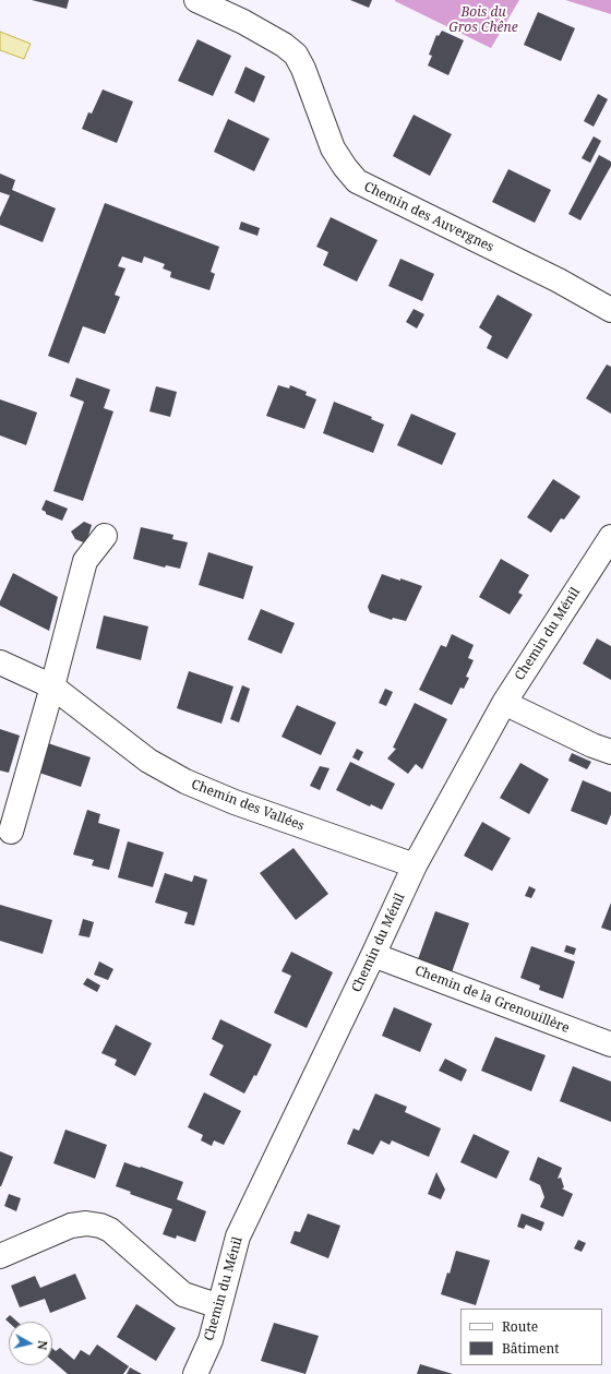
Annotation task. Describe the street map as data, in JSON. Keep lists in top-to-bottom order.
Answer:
{
  "streets": {
    "street": [
      "Chemin des Auvergnes",
      "Chemin du Ménil",
      "Chemin des Vallées",
      "Chemin de la Grenouillère"
    ]
  },
  "crossings": [
    ["Chemin du Ménil", "Chemin des Vallées"],
    ["Chemin du Ménil", "Chemin de la Grenouillère"]
  ],
  "parks": ["Bois du Gros Chêne"],
  "legend": ["Route", "Bâtiment"],
  "north": "right"
}
